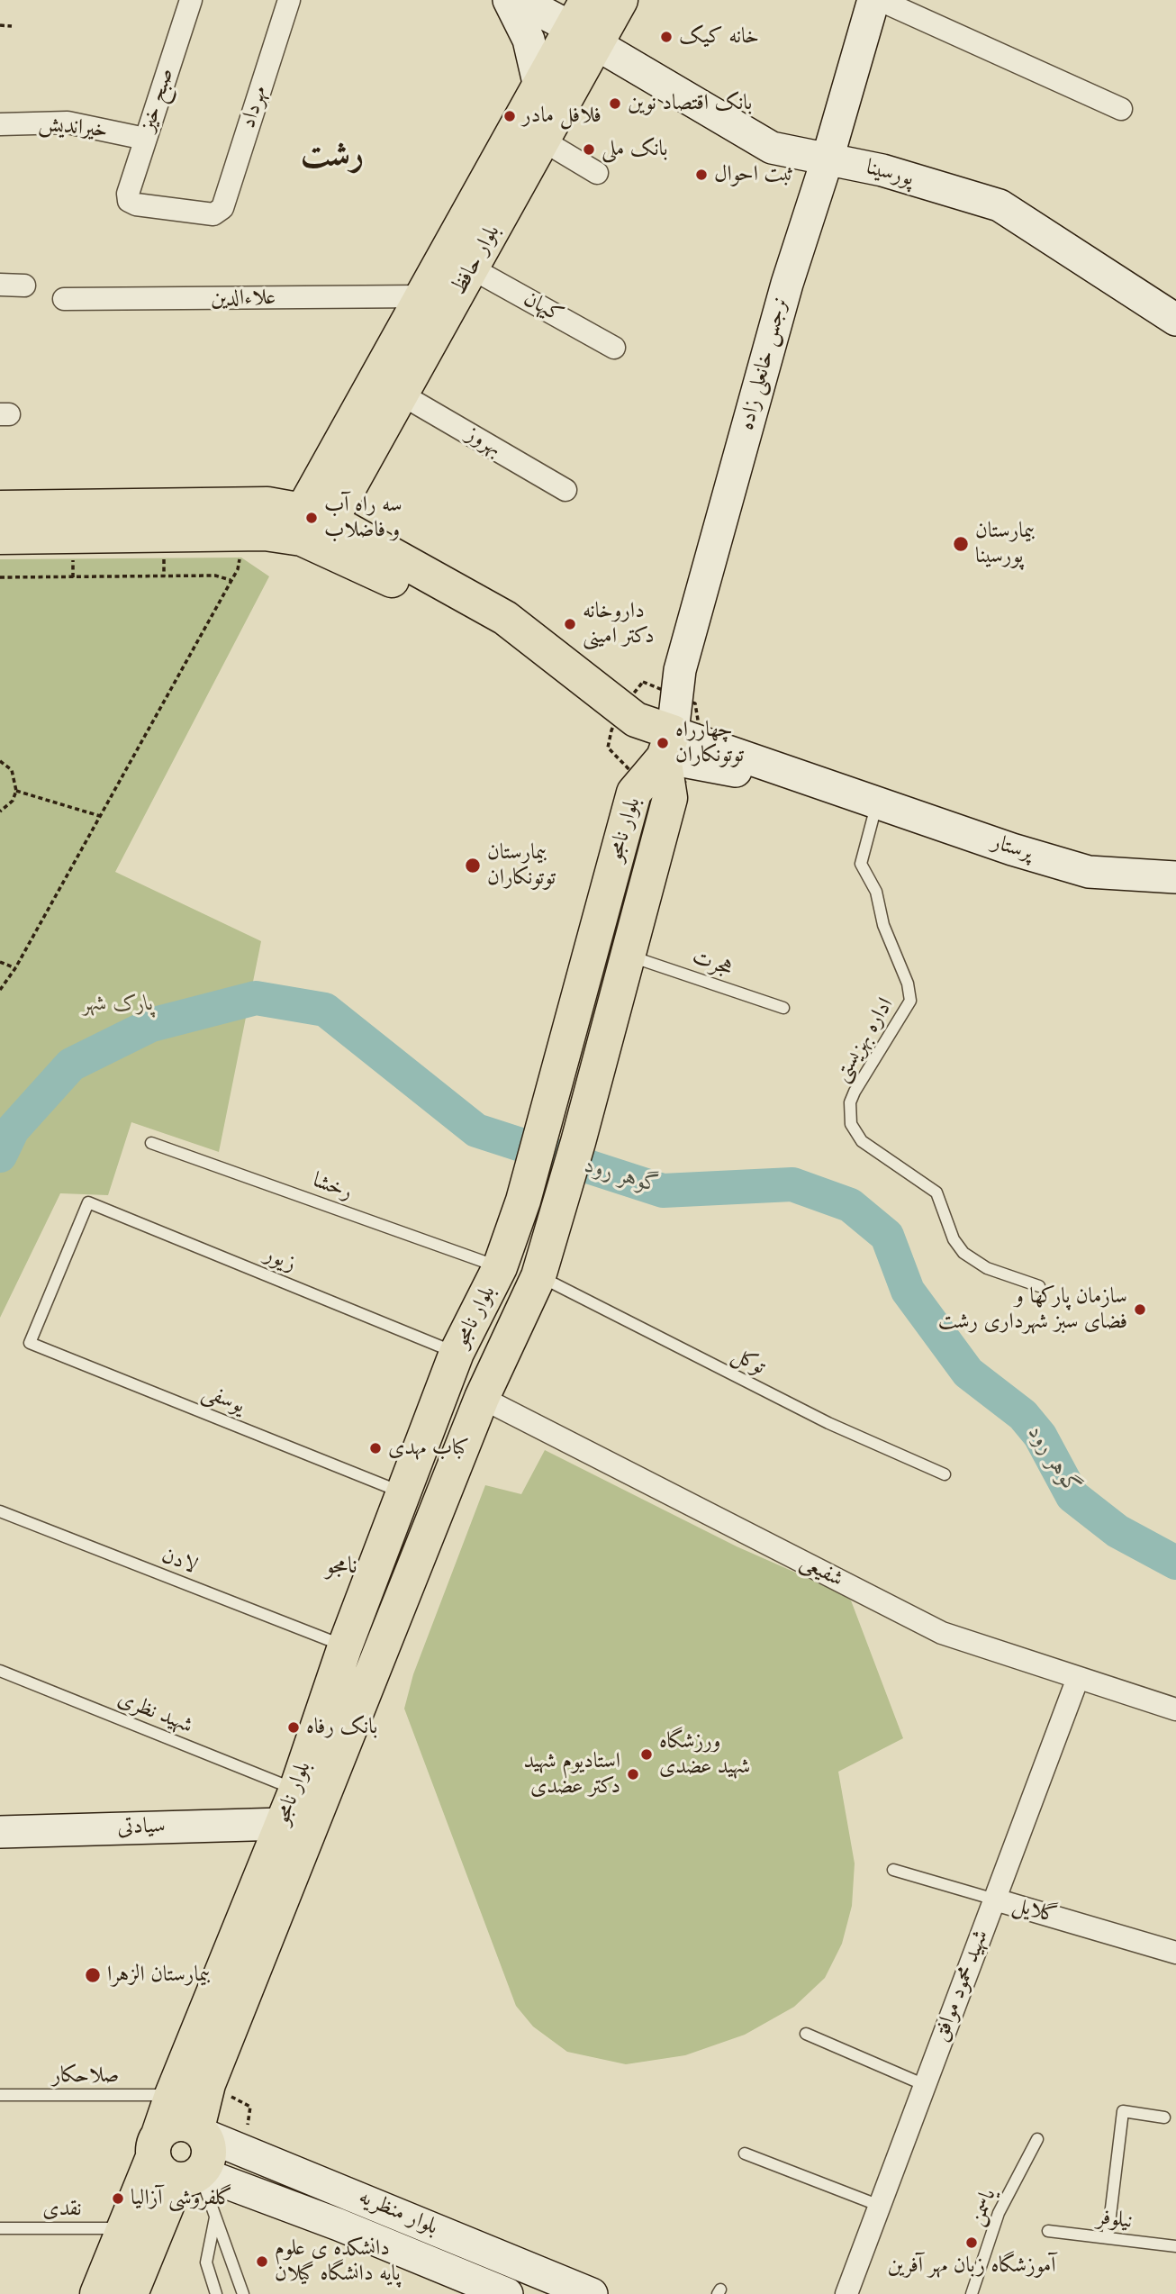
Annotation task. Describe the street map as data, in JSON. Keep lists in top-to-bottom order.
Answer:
{
  "streets": {
    "main road": ["بلوار حافظ", "بلوار نامجو"],
    "street": [
      "صبح خیز",
      "مهرداد",
      "خیراندیش",
      "پورسینا",
      "علاءالدین",
      "کیهان",
      "نرجس خانعلی زاده",
      "بهروز",
      "پرستار",
      "شفیعی",
      "سیادتی",
      "گلایل",
      "شهید محمود موافق",
      "بلوار منظریه"
    ],
    "lane": [
      "هجرت",
      "اداره بهزیستی",
      "رخشا",
      "زیور",
      "توکل",
      "یوسفی",
      "لادن",
      "شهید نظری",
      "صلاحکار",
      "یاسمن",
      "نقدی",
      "نیلوفر"
    ]
  },
  "crossings": [
    ["صبح خیز", "مهرداد"],
    ["صبح خیز", "خیراندیش"],
    ["پورسینا", "بلوار حافظ"],
    ["پورسینا", "نرجس خانعلی زاده"],
    ["بلوار حافظ", "علاءالدین"],
    ["بلوار حافظ", "کیهان"],
    ["بلوار حافظ", "بهروز"],
    ["نرجس خانعلی زاده", "بلوار نامجو"],
    ["نرجس خانعلی زاده", "پرستار"],
    ["بلوار نامجو", "پرستار"],
    ["بلوار نامجو", "هجرت"],
    ["بلوار نامجو", "رخشا"],
    ["بلوار نامجو", "زیور"],
    ["بلوار نامجو", "توکل"],
    ["بلوار نامجو", "یوسفی"],
    ["بلوار نامجو", "لادن"],
    ["بلوار نامجو", "شفیعی"],
    ["بلوار نامجو", "شهید نظری"],
    ["بلوار نامجو", "سیادتی"],
    ["بلوار نامجو", "صلاحکار"],
    ["بلوار نامجو", "نقدی"],
    ["بلوار نامجو", "بلوار منظریه"],
    ["پرستار", "اداره بهزیستی"],
    ["زیور", "یوسفی"],
    ["شفیعی", "شهید محمود موافق"],
    ["گلایل", "شهید محمود موافق"]
  ],
  "districts": ["رشت", "نامجو"],
  "water": ["گوهر رود"],
  "parks": ["پارک شهر"],
  "places": [
    "خانه کیک",
    "بانک اقتصاد نوین",
    "فلافل مادر",
    "بانک ملی",
    "ثبت احوال",
    "سه راه آب و فاضلاب",
    "بیمارستان پورسینا",
    "داروخانه دکتر امینی",
    "چهارراه توتونکاران",
    "بیمارستان توتونکاران",
    "سازمان پارکها و فضای سبز شهرداری رشت",
    "کباب مهدی",
    "بانک رفاه",
    "ورزشگاه شهید عضدی",
    "استادیوم شهید دکتر عضدی",
    "بیمارستان الزهرا",
    "گلفروشی آزالیا",
    "آموزشگاه زبان مهر آفرین",
    "دانشکده ی علوم پایه دانشگاه گیلان"
  ]
}
